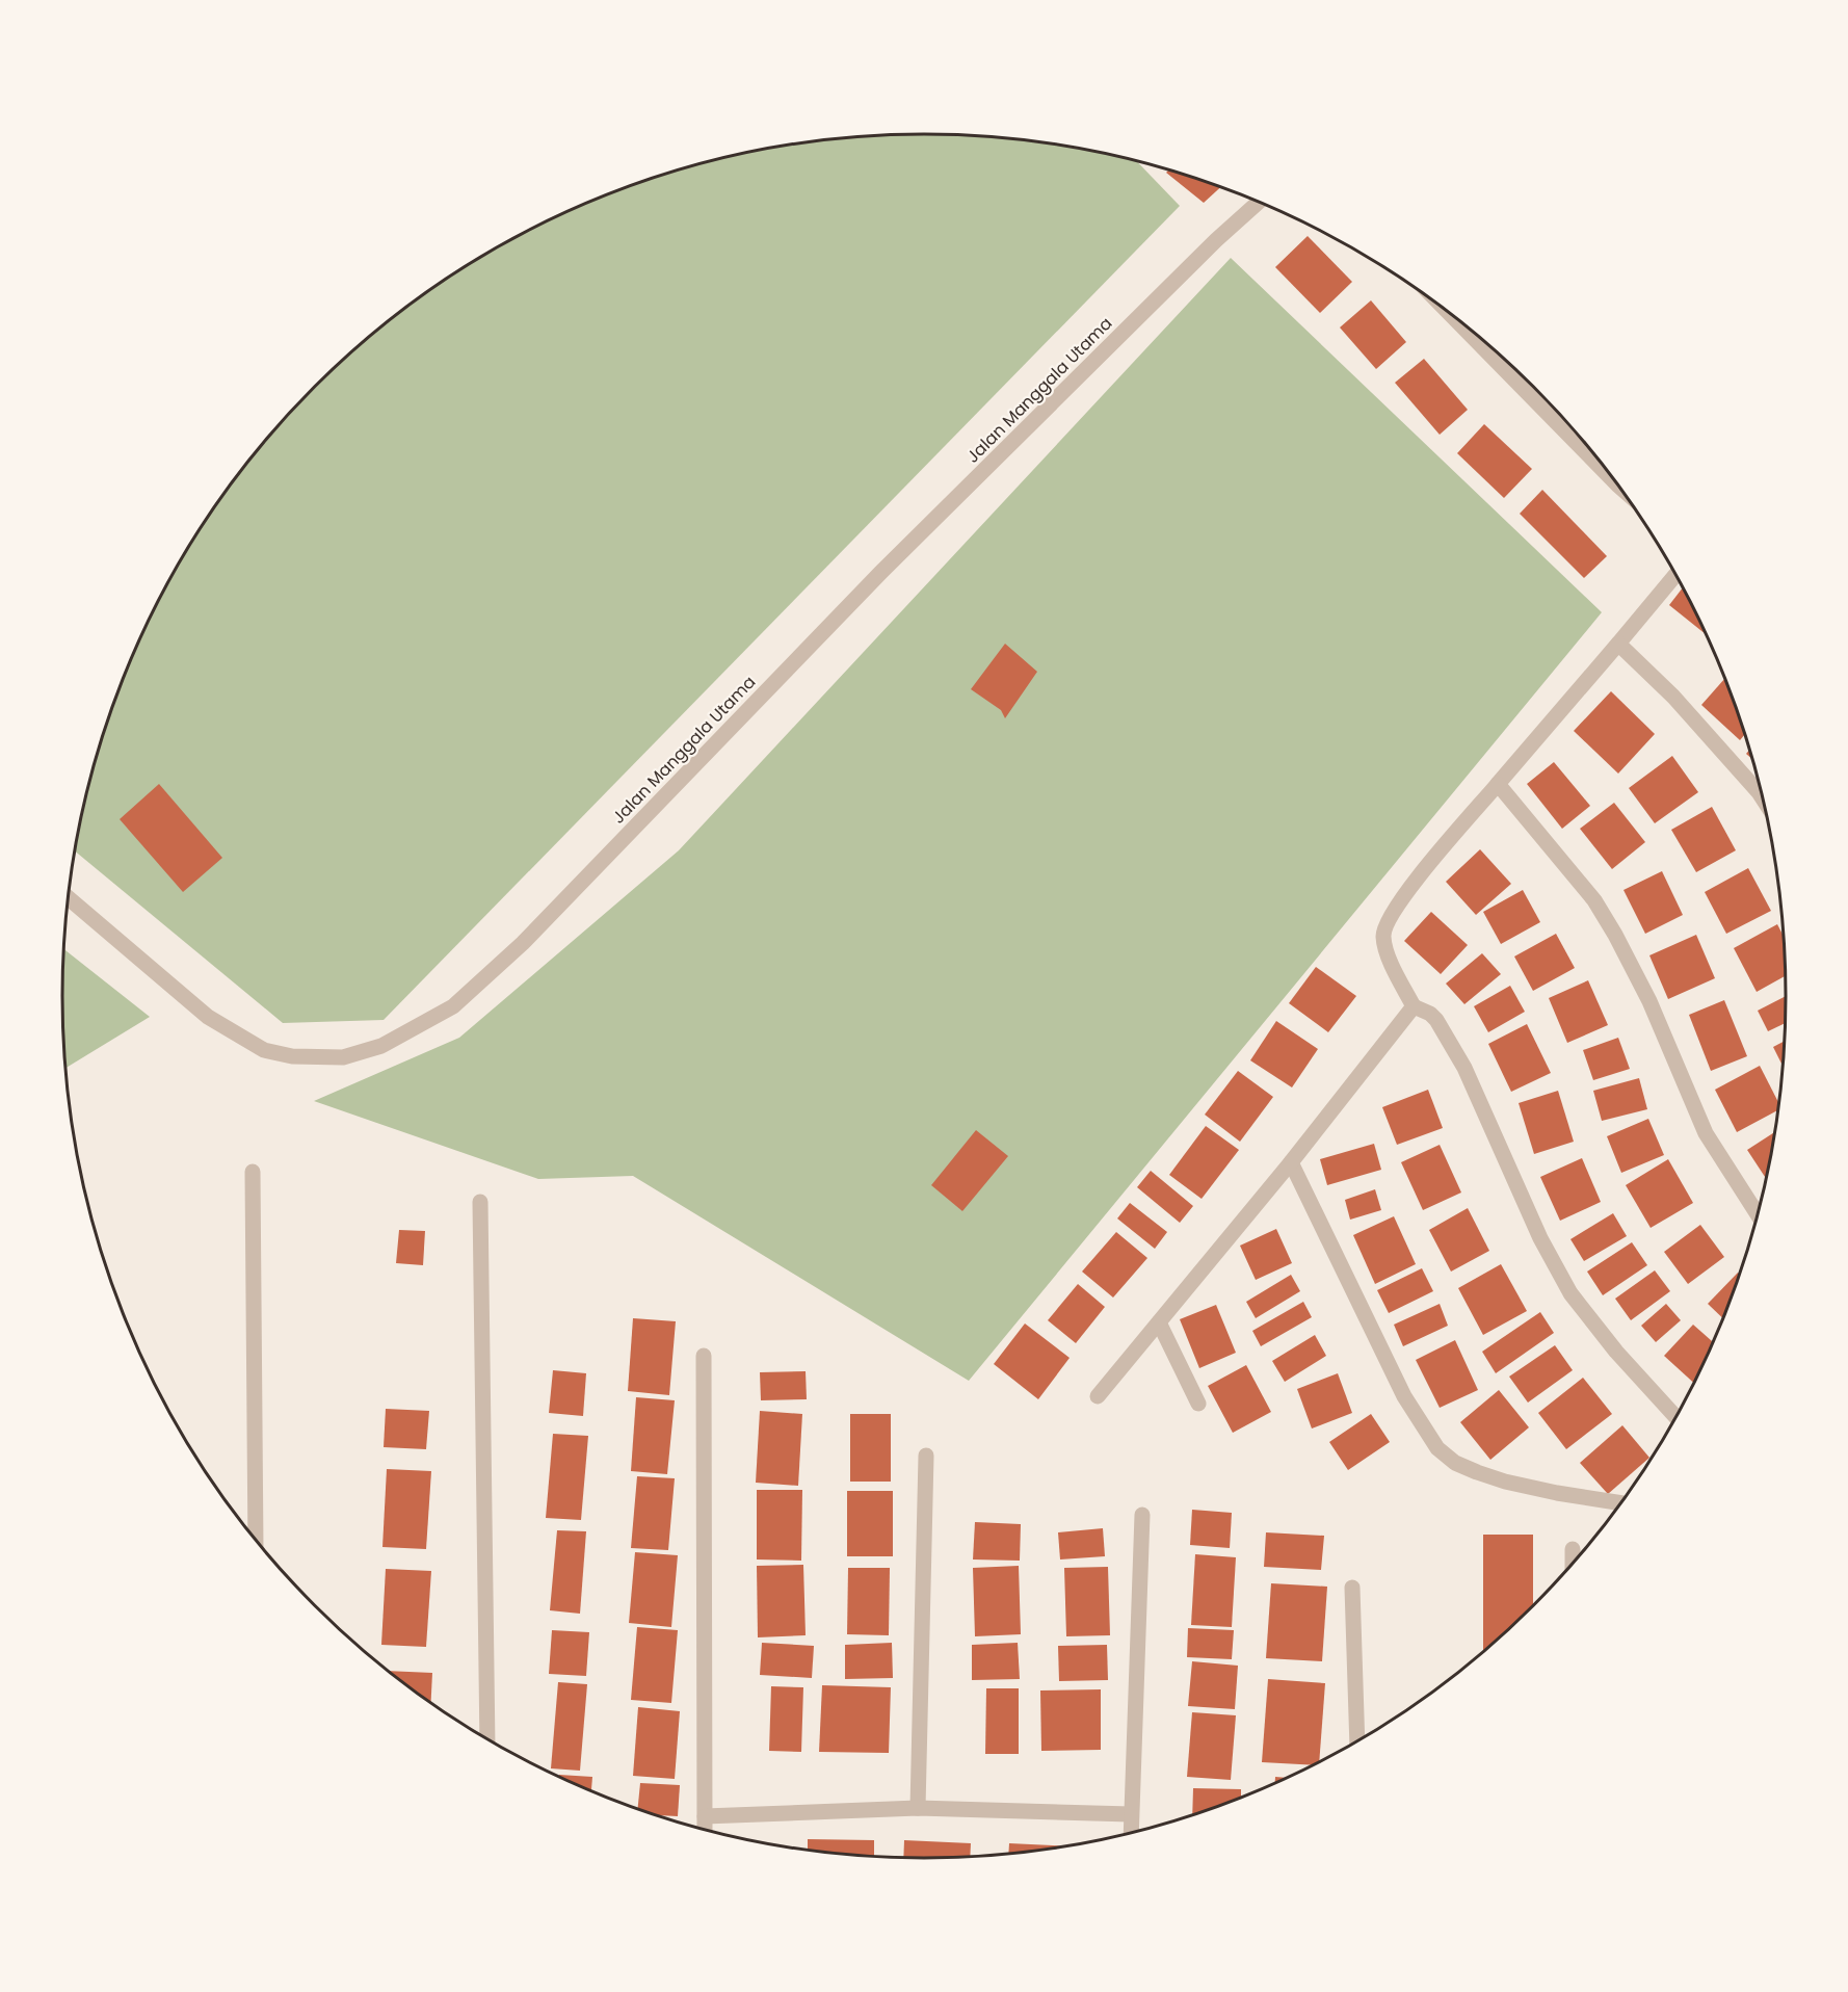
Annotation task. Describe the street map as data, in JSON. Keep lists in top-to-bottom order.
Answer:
{
  "streets": {
    "street": ["Jalan Manggala Utama"]
  }
}
